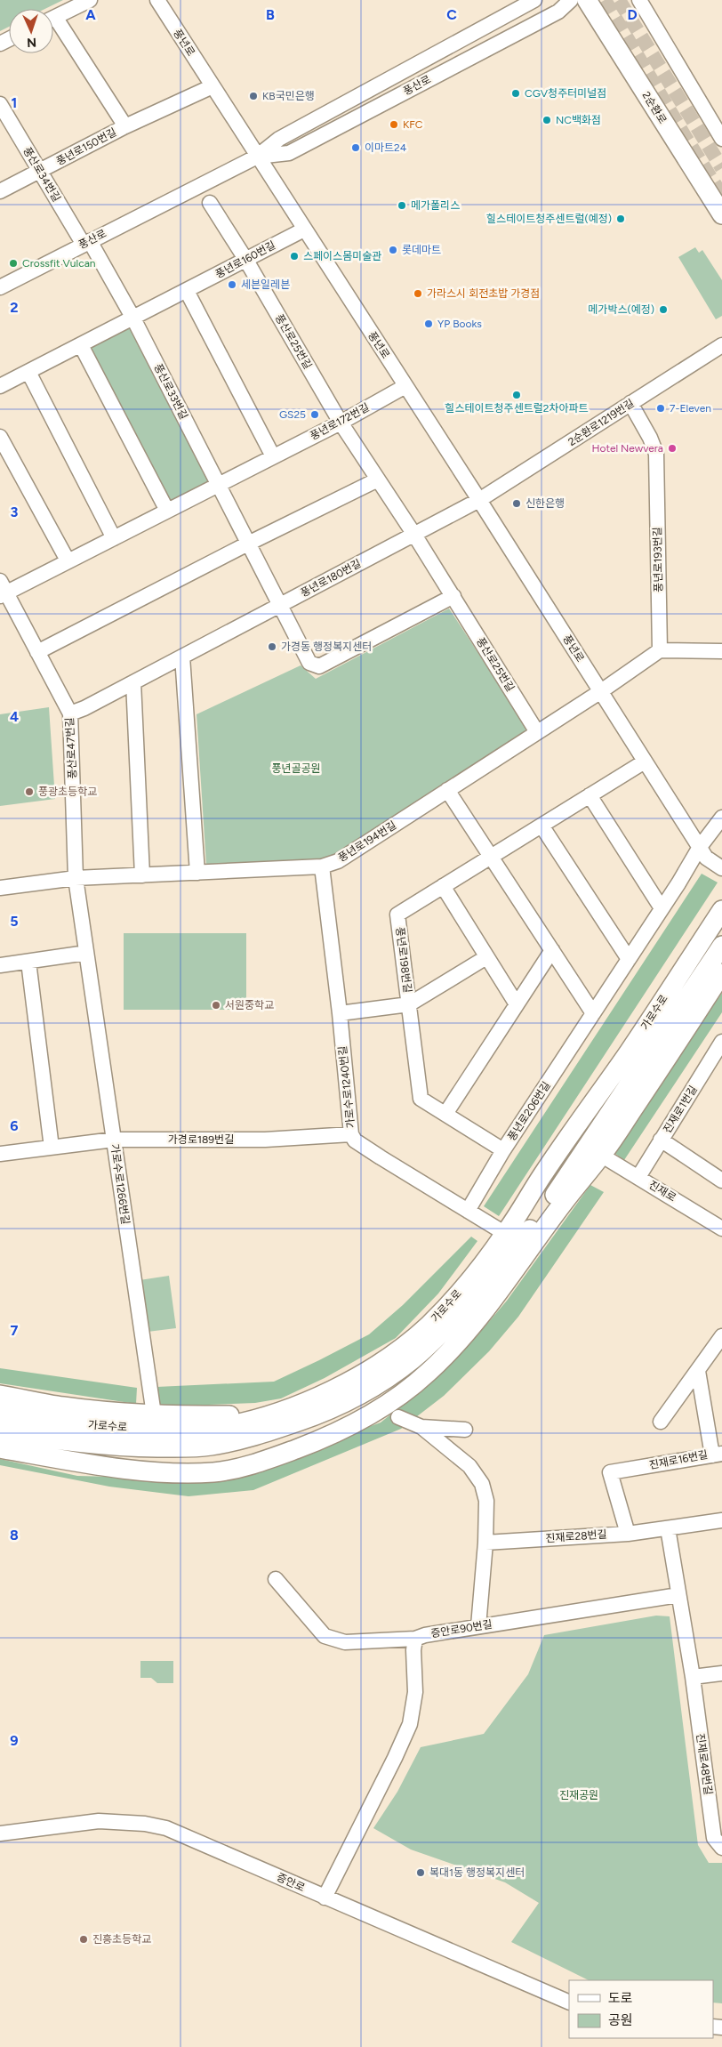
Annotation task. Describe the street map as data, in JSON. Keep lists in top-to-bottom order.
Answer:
{
  "streets": {
    "main road": ["2순환로", "가로수로"],
    "street": [
      "풍년로",
      "풍산로",
      "풍년로150번길",
      "풍산로34번길",
      "풍년로160번길",
      "풍산로25번길",
      "풍산로33번길",
      "풍년로172번길",
      "2순환로1219번길",
      "풍년로193번길",
      "풍년로180번길",
      "풍산로47번길",
      "풍년로194번길",
      "풍년로198번길",
      "가로수로1240번길",
      "진재로1번길",
      "풍년로206번길",
      "가경로189번길",
      "가로수로1266번길",
      "진재로",
      "진재로16번길",
      "진재로28번길",
      "증안로90번길",
      "진재로48번길",
      "증안로"
    ]
  },
  "crossings": [
    ["풍년로", "풍산로"],
    ["풍년로", "풍년로150번길"],
    ["풍년로", "풍년로160번길"],
    ["풍년로", "풍년로172번길"],
    ["풍년로", "2순환로1219번길"],
    ["풍년로", "풍년로180번길"],
    ["풍년로", "풍년로194번길"],
    ["풍년로", "풍년로198번길"],
    ["풍년로", "풍년로206번길"],
    ["풍산로", "풍산로34번길"],
    ["풍산로", "풍산로33번길"],
    ["풍년로150번길", "풍산로34번길"],
    ["풍산로34번길", "풍산로33번길"],
    ["풍년로160번길", "풍산로25번길"],
    ["풍년로160번길", "풍산로33번길"],
    ["풍산로25번길", "풍년로172번길"],
    ["풍산로25번길", "풍년로180번길"],
    ["풍산로25번길", "풍년로194번길"],
    ["풍산로33번길", "풍년로172번길"],
    ["풍산로33번길", "풍년로180번길"],
    ["풍년로172번길", "풍산로47번길"],
    ["2순환로1219번길", "풍년로193번길"],
    ["2순환로1219번길", "풍년로180번길"],
    ["풍년로180번길", "풍산로47번길"],
    ["풍산로47번길", "풍년로194번길"],
    ["풍산로47번길", "가로수로1266번길"],
    ["풍년로194번길", "가로수로1240번길"],
    ["풍년로194번길", "가로수로1266번길"],
    ["풍년로198번길", "가로수로1240번길"],
    ["풍년로198번길", "풍년로206번길"],
    ["가로수로", "가로수로1240번길"],
    ["가로수로1240번길", "풍년로206번길"],
    ["가로수로1240번길", "가경로189번길"],
    ["진재로1번길", "진재로"],
    ["가경로189번길", "가로수로1266번길"],
    ["진재로16번길", "진재로28번길"],
    ["증안로90번길", "증안로"]
  ],
  "parks": ["풍년골공원", "진재공원"],
  "places": [
    "CGV청주터미널점",
    "KB국민은행",
    "NC백화점",
    "KFC",
    "이마트24",
    "메가폴리스",
    "힐스테이트청주센트럴(예정)",
    "롯데마트",
    "스페이스몸미술관",
    "Crossfit Vulcan",
    "세븐일레븐",
    "가라스시 회전초밥 가경점",
    "메가박스(예정)",
    "YP Books",
    "힐스테이트청주센트럴2차아파트",
    "7-Eleven",
    "GS25",
    "Hotel Newvera",
    "신한은행",
    "가경동 행정복지센터",
    "풍광초등학교",
    "서원중학교",
    "복대1동 행정복지센터",
    "진흥초등학교"
  ],
  "legend": ["도로", "공원"],
  "north": "bottom",
  "grid": {
    "columns": [
      "A",
      "B",
      "C",
      "D"
    ],
    "rows": [
      "1",
      "2",
      "3",
      "4",
      "5",
      "6",
      "7",
      "8",
      "9"
    ]
  }
}
